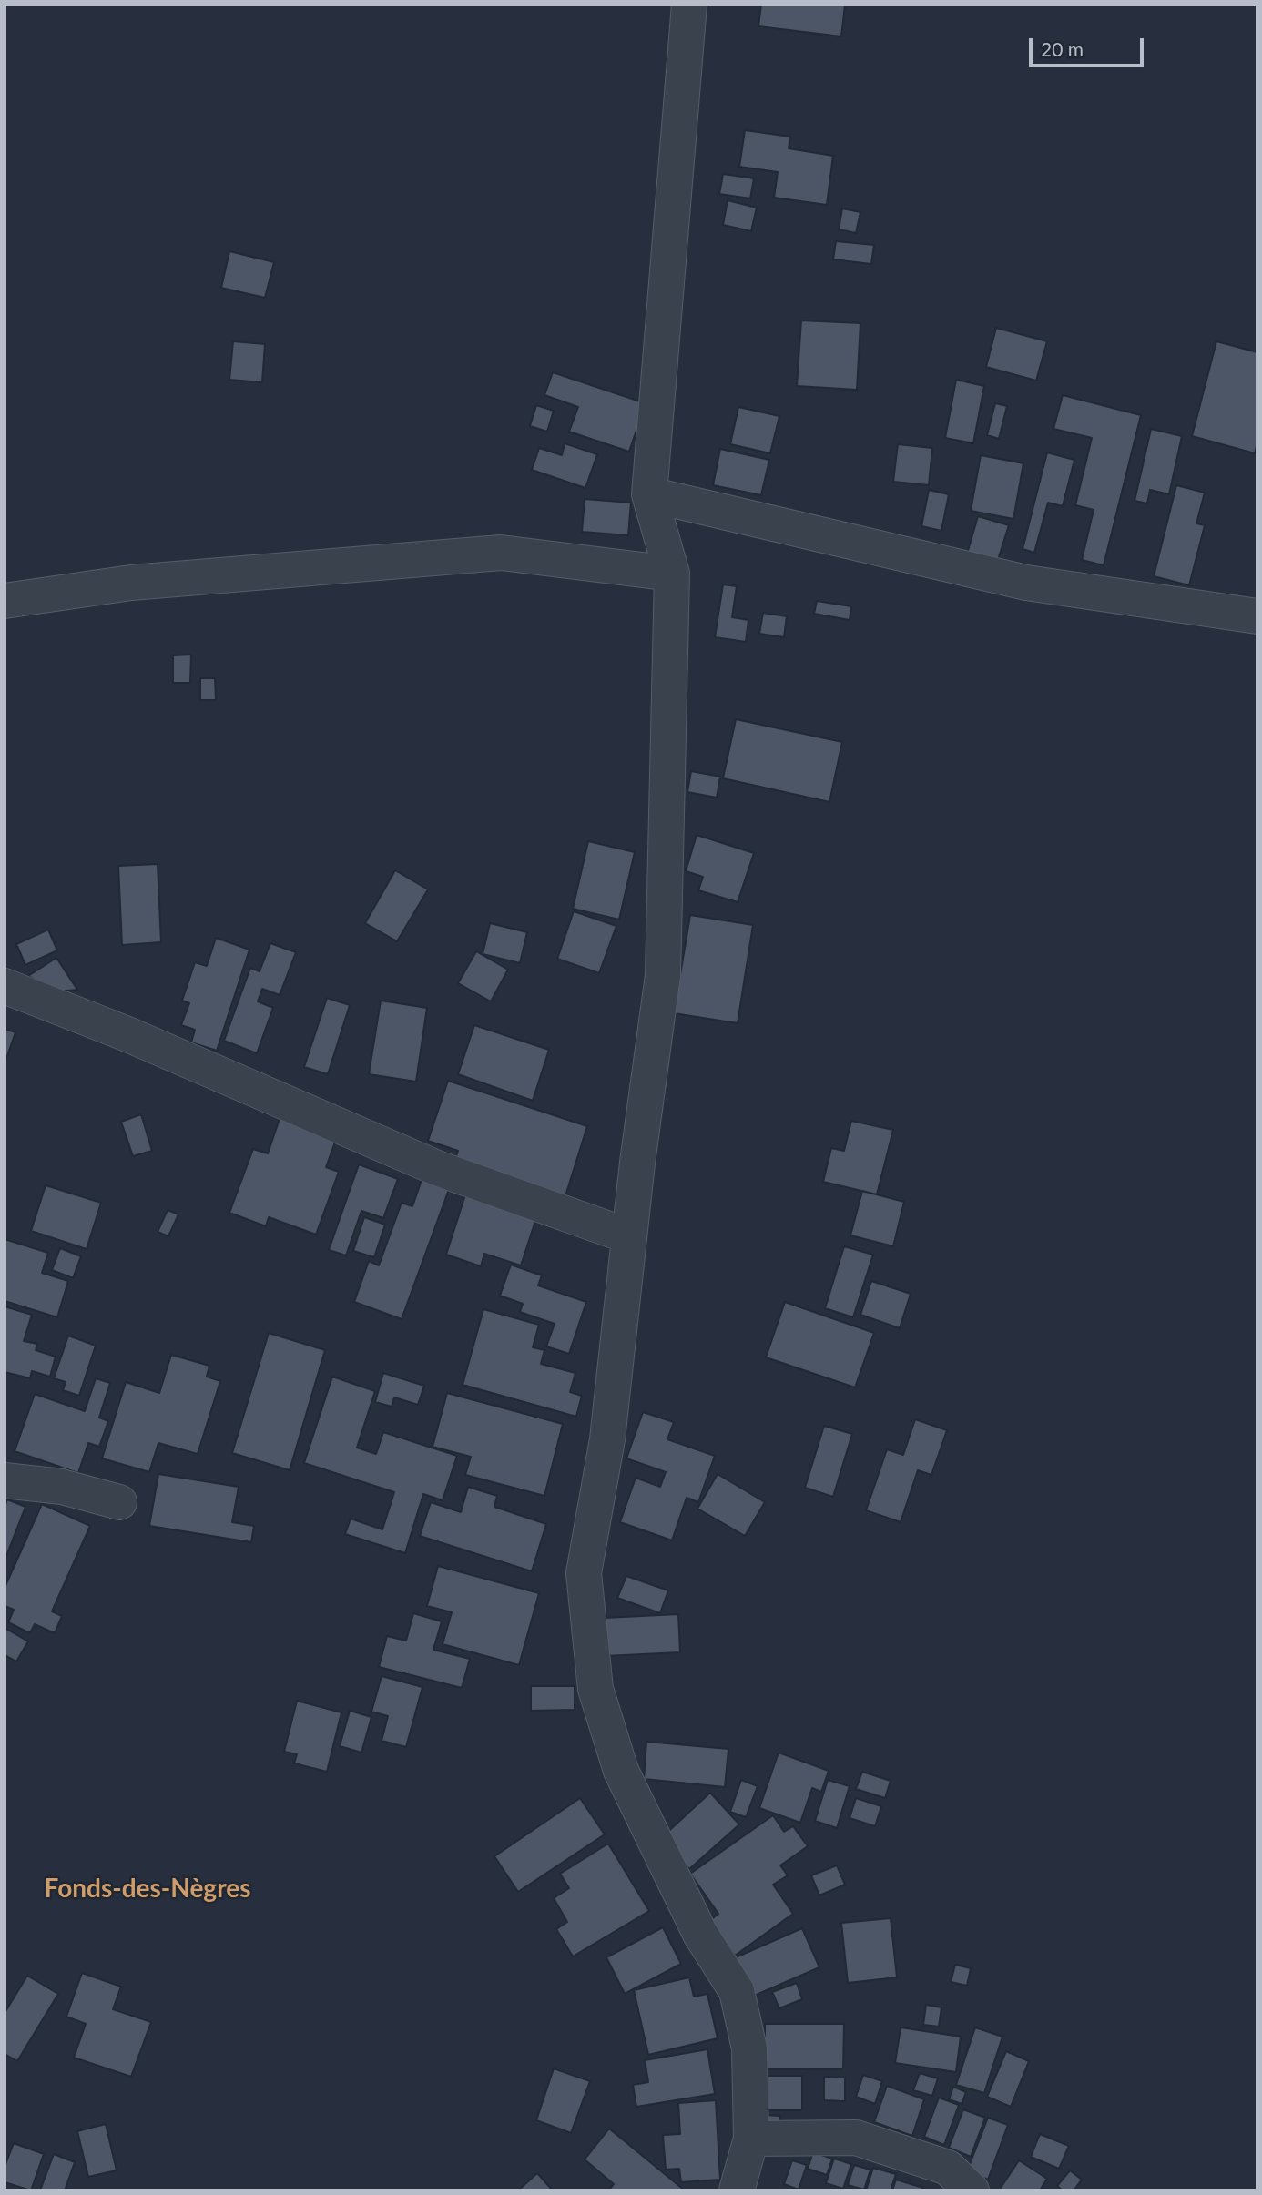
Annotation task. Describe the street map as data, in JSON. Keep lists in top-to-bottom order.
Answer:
{
  "districts": ["Fonds-des-Nègres"],
  "scale_bar": "20 m"
}
